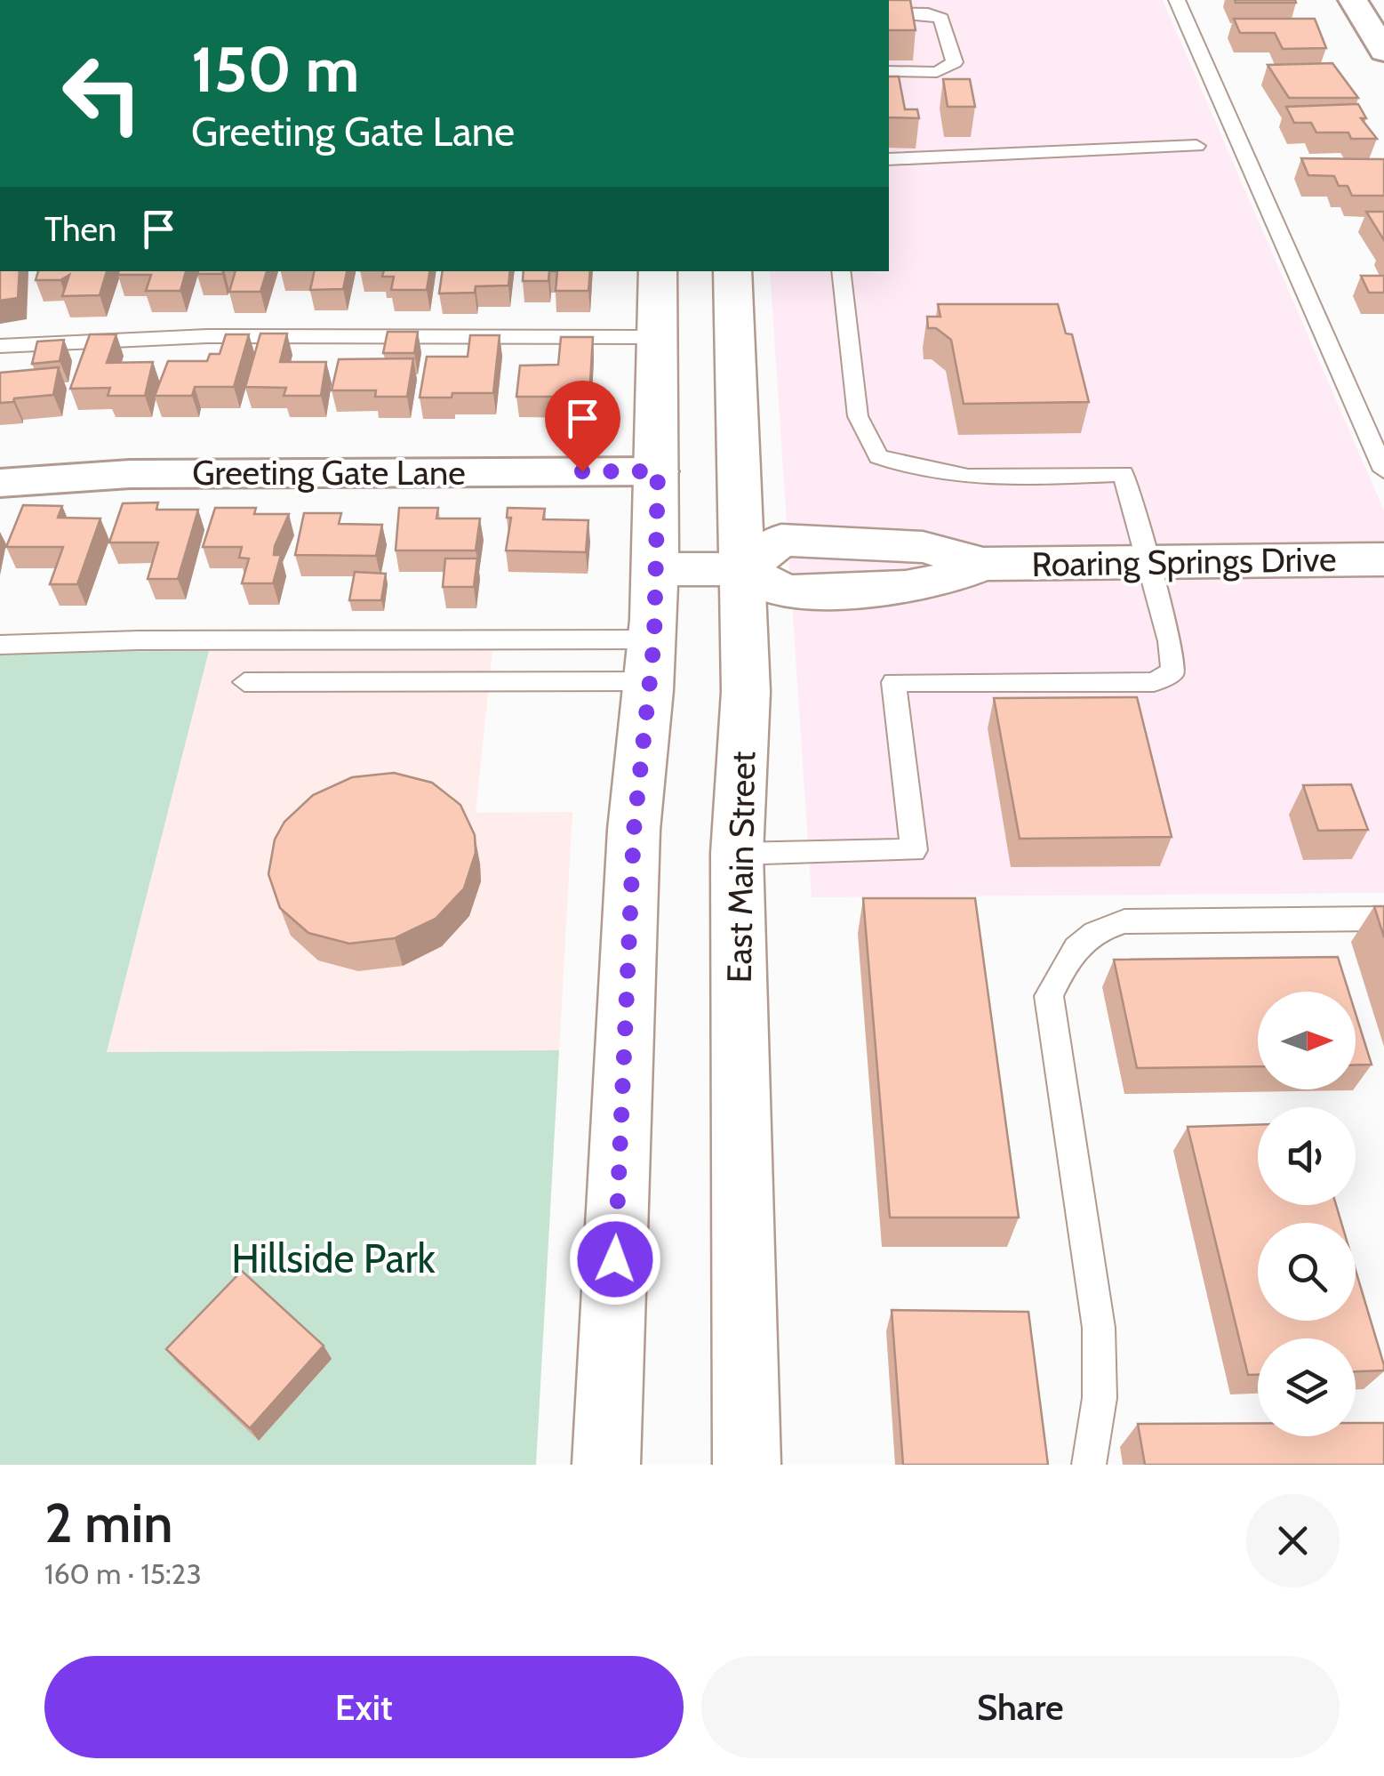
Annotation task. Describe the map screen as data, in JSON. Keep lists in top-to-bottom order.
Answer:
{
  "streets": {
    "main road": ["Roaring Springs Drive", "East Main Street"],
    "street": ["Greeting Gate Lane"]
  },
  "crossings": [
    ["Roaring Springs Drive", "East Main Street"]
  ],
  "parks": ["Hillside Park"],
  "north": "right",
  "page": {
    "turn": ["150 m", "Greeting Gate Lane"],
    "then": "Then",
    "heading": ["2 min", "160 m · 15:23"],
    "buttons": ["Exit", "Share"]
  }
}
